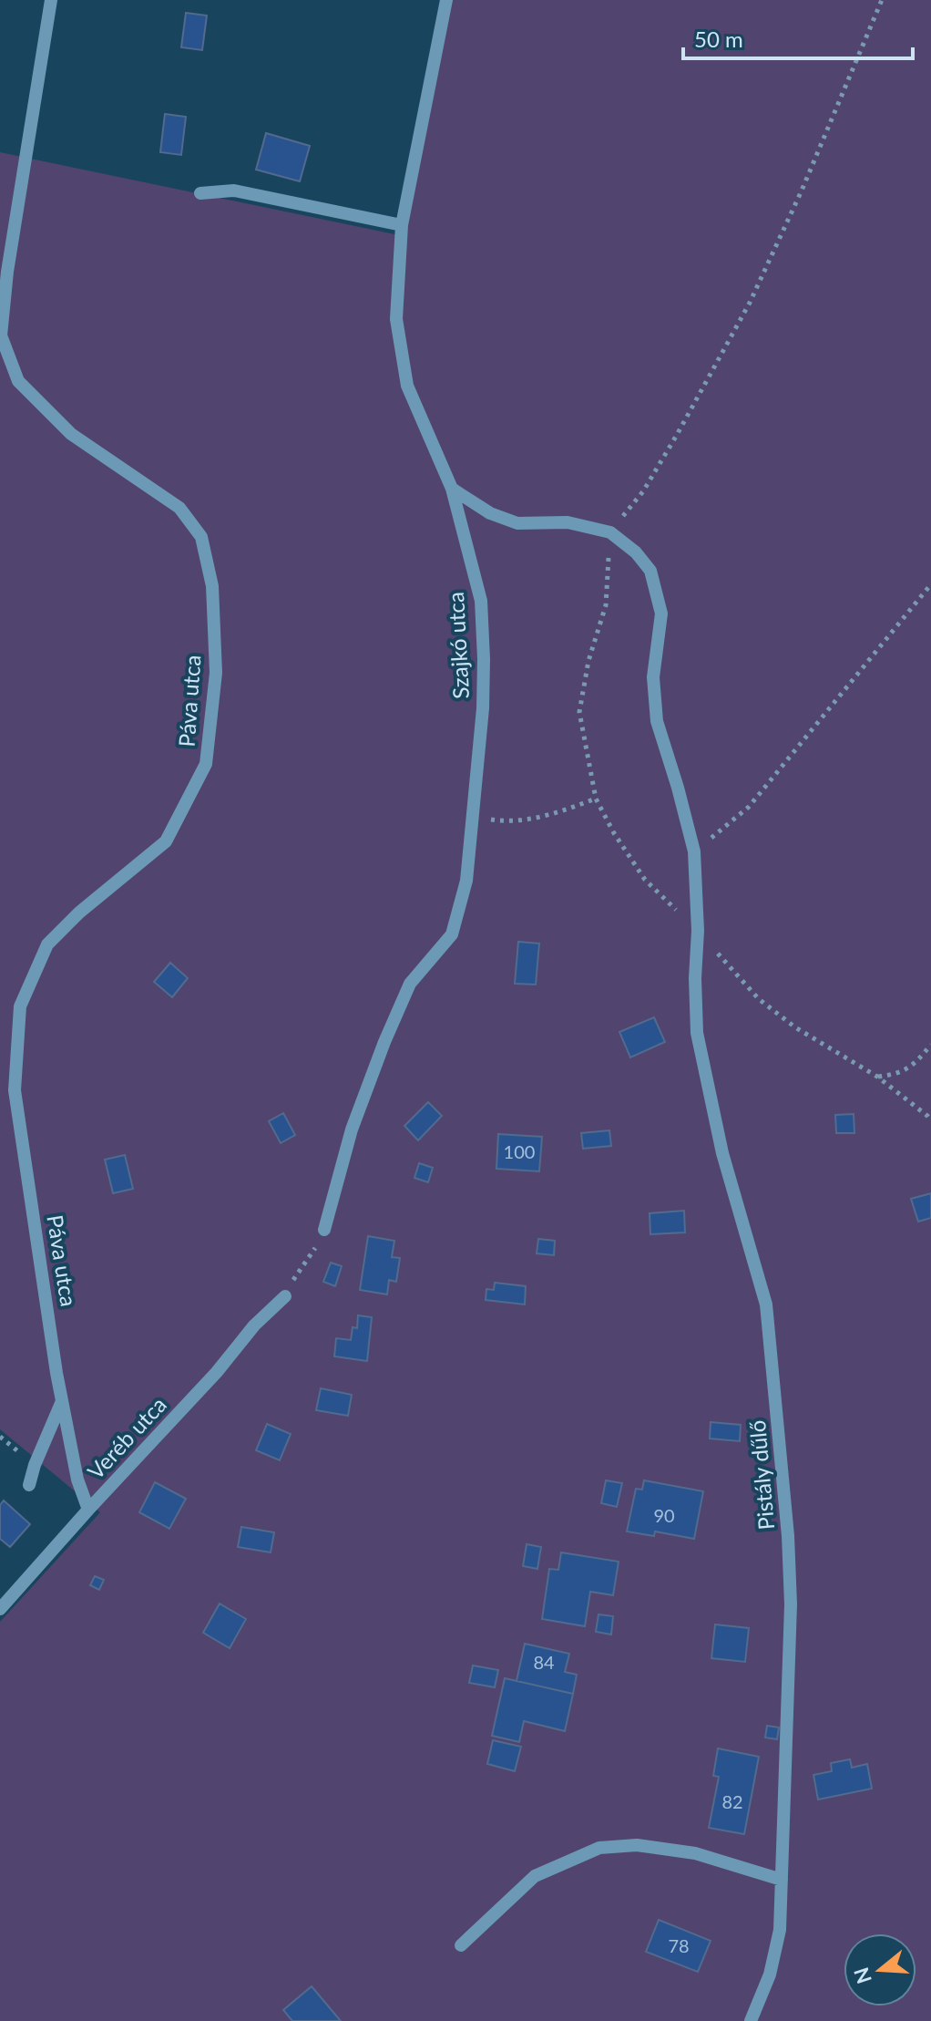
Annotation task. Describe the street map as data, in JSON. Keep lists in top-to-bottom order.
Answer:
{
  "streets": {
    "street": [
      "Szajkó utca",
      "Páva utca",
      "Veréb utca",
      "Pistály dűlő"
    ]
  },
  "crossings": [
    ["Páva utca", "Veréb utca"]
  ],
  "house_numbers": [
    "100",
    "90",
    "84",
    "82",
    "78"
  ],
  "scale_bar": "50 m",
  "north": "left"
}
